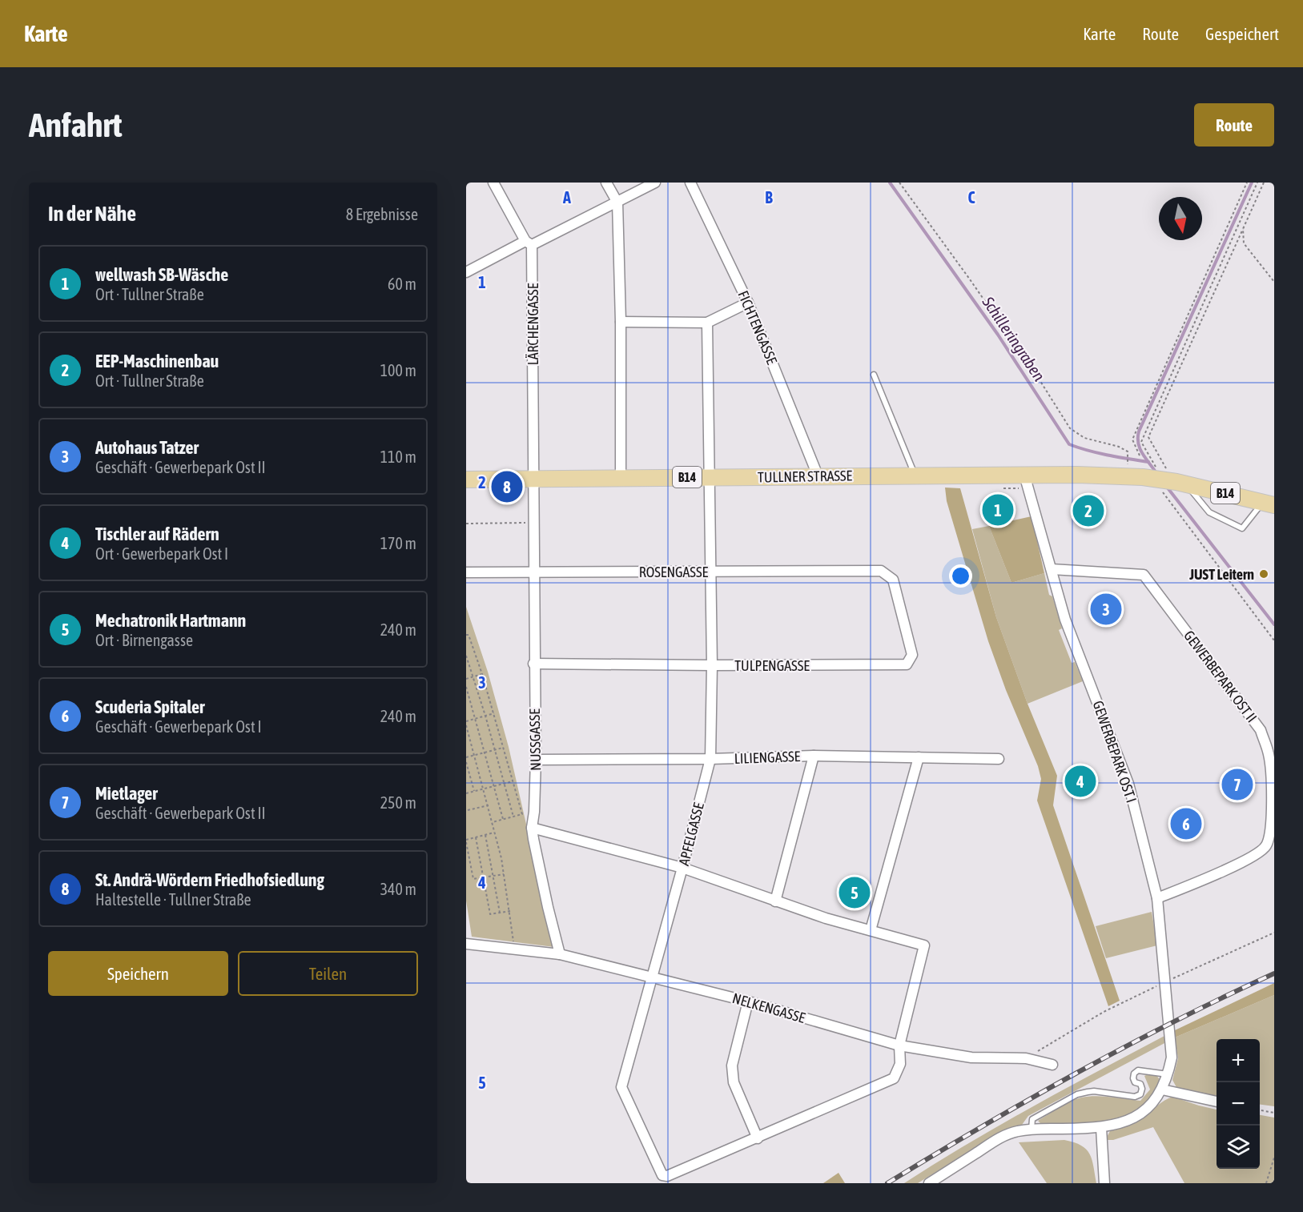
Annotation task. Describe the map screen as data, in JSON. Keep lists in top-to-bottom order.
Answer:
{
  "streets": {
    "main road": ["TULLNER STRASSE", "B14"],
    "street": [
      "LÄRCHENGASSE",
      "FICHTENGASSE",
      "ROSENGASSE",
      "TULPENGASSE",
      "GEWERBEPARK OST II",
      "NUSSGASSE",
      "GEWERBEPARK OST I",
      "LILIENGASSE",
      "APFELGASSE",
      "NELKENGASSE"
    ]
  },
  "crossings": [
    ["LÄRCHENGASSE", "TULLNER STRASSE"],
    ["LÄRCHENGASSE", "NUSSGASSE"],
    ["FICHTENGASSE", "TULLNER STRASSE"],
    ["TULLNER STRASSE", "B14"],
    ["TULLNER STRASSE", "GEWERBEPARK OST I"],
    ["TULLNER STRASSE", "APFELGASSE"],
    ["ROSENGASSE", "TULPENGASSE"],
    ["ROSENGASSE", "NUSSGASSE"],
    ["ROSENGASSE", "APFELGASSE"],
    ["TULPENGASSE", "NUSSGASSE"],
    ["TULPENGASSE", "APFELGASSE"],
    ["GEWERBEPARK OST II", "GEWERBEPARK OST I"],
    ["NUSSGASSE", "LILIENGASSE"],
    ["NUSSGASSE", "NELKENGASSE"],
    ["LILIENGASSE", "APFELGASSE"],
    ["APFELGASSE", "NELKENGASSE"]
  ],
  "water": ["Schilleringraben"],
  "places": ["JUST Leitern"],
  "north": "bottom",
  "page": {
    "header": "Karte",
    "nav": ["Karte", "Route", "Gespeichert"],
    "buttons": [
      "Route",
      ["Speichern", "Teilen"]
    ],
    "title": "Anfahrt",
    "heading": ["In der Nähe", "8 Ergebnisse"],
    "list": [
      {
        "mark": "1",
        "name": "wellwash SB-Wäsche",
        "note": "Ort · Tullner Straße",
        "value": "60 m"
      },
      {
        "mark": "2",
        "name": "EEP-Maschinenbau",
        "note": "Ort · Tullner Straße",
        "value": "100 m"
      },
      {
        "mark": "3",
        "name": "Autohaus Tatzer",
        "note": "Geschäft · Gewerbepark Ost II",
        "value": "110 m"
      },
      {
        "mark": "4",
        "name": "Tischler auf Rädern",
        "note": "Ort · Gewerbepark Ost I",
        "value": "170 m"
      },
      {
        "mark": "5",
        "name": "Mechatronik Hartmann",
        "note": "Ort · Birnengasse",
        "value": "240 m"
      },
      {
        "mark": "6",
        "name": "Scuderia Spitaler",
        "note": "Geschäft · Gewerbepark Ost I",
        "value": "240 m"
      },
      {
        "mark": "7",
        "name": "Mietlager",
        "note": "Geschäft · Gewerbepark Ost II",
        "value": "250 m"
      },
      {
        "mark": "8",
        "name": "St. Andrä-Wördern Friedhofsiedlung",
        "note": "Haltestelle · Tullner Straße",
        "value": "340 m"
      }
    ],
    "pins": [
      "8",
      "1",
      "2",
      "3",
      "4",
      "7",
      "6",
      "5"
    ],
    "map_buttons": ["+", "−"]
  },
  "grid": {
    "columns": ["A", "B", "C"],
    "rows": [
      "1",
      "2",
      "3",
      "4",
      "5"
    ]
  }
}
